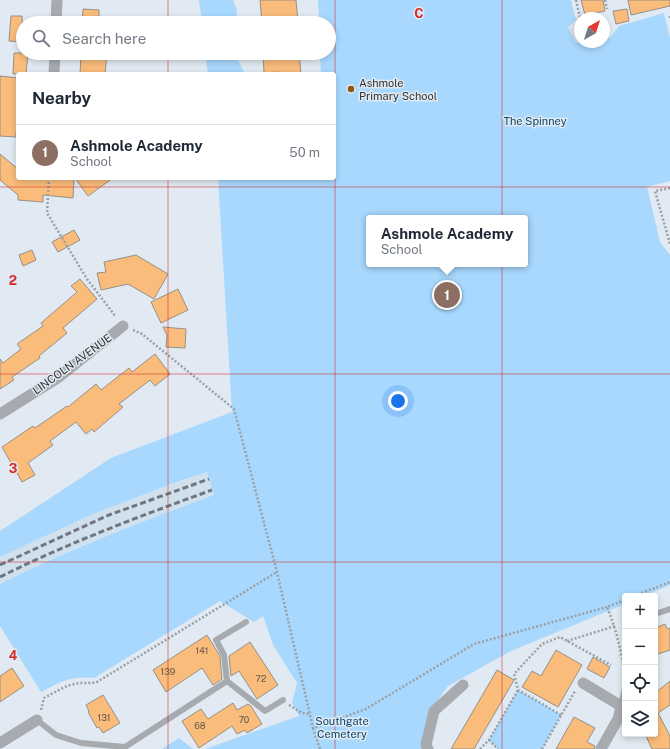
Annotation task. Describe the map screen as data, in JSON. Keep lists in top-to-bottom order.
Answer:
{
  "streets": {
    "street": ["LINCOLN AVENUE"]
  },
  "parks": ["The Spinney", "Southgate Cemetery"],
  "places": ["Ashmole Primary School"],
  "house_numbers": [
    "141",
    "139",
    "72",
    "131",
    "70",
    "68"
  ],
  "north": "top right",
  "page": {
    "search": "Search here",
    "heading": "Nearby",
    "list": [
      {
        "mark": "1",
        "name": "Ashmole Academy",
        "note": "School",
        "value": "50 m"
      }
    ],
    "popup": ["Ashmole Academy", "School"],
    "pins": "1",
    "map_buttons": ["+", "−"]
  },
  "grid": {
    "columns": ["C"],
    "rows": ["2", "3", "4"]
  }
}
